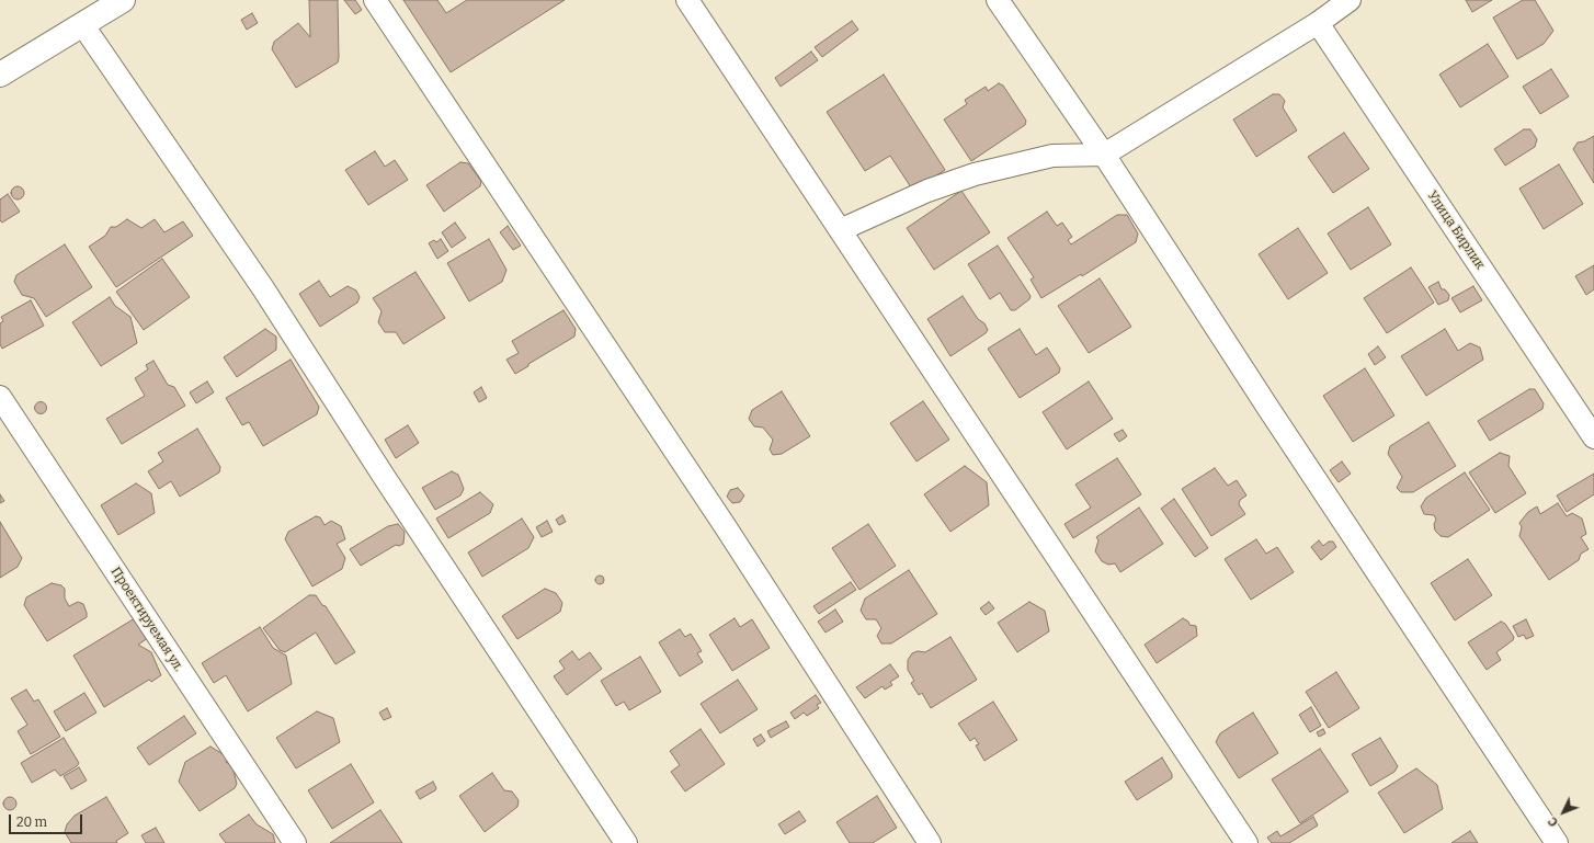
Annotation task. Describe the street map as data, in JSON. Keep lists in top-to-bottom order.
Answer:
{
  "streets": {
    "street": ["Улица Бирлик", "Проектируемая ул."]
  },
  "scale_bar": "20 m",
  "north": "bottom left"
}
